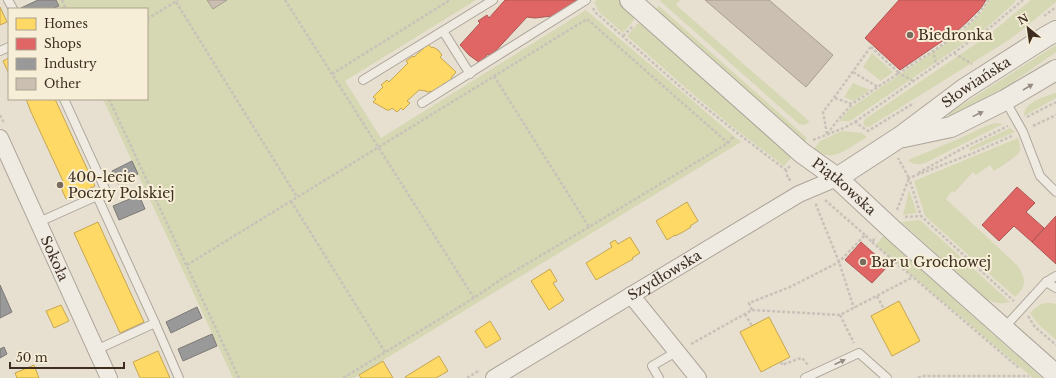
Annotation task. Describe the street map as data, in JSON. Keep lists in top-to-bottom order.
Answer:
{
  "streets": {
    "street": [
      "Słowiańska",
      "Piątkowska",
      "Sokoła",
      "Szydłowska"
    ]
  },
  "crossings": [
    ["Słowiańska", "Piątkowska"],
    ["Słowiańska", "Szydłowska"],
    ["Piątkowska", "Szydłowska"]
  ],
  "places": ["Biedronka", "400-lecie Poczty Polskiej", "Bar u Grochowej"],
  "legend": [
    "Homes",
    "Shops",
    "Industry",
    "Other"
  ],
  "scale_bar": "50 m",
  "north": "top left"
}
